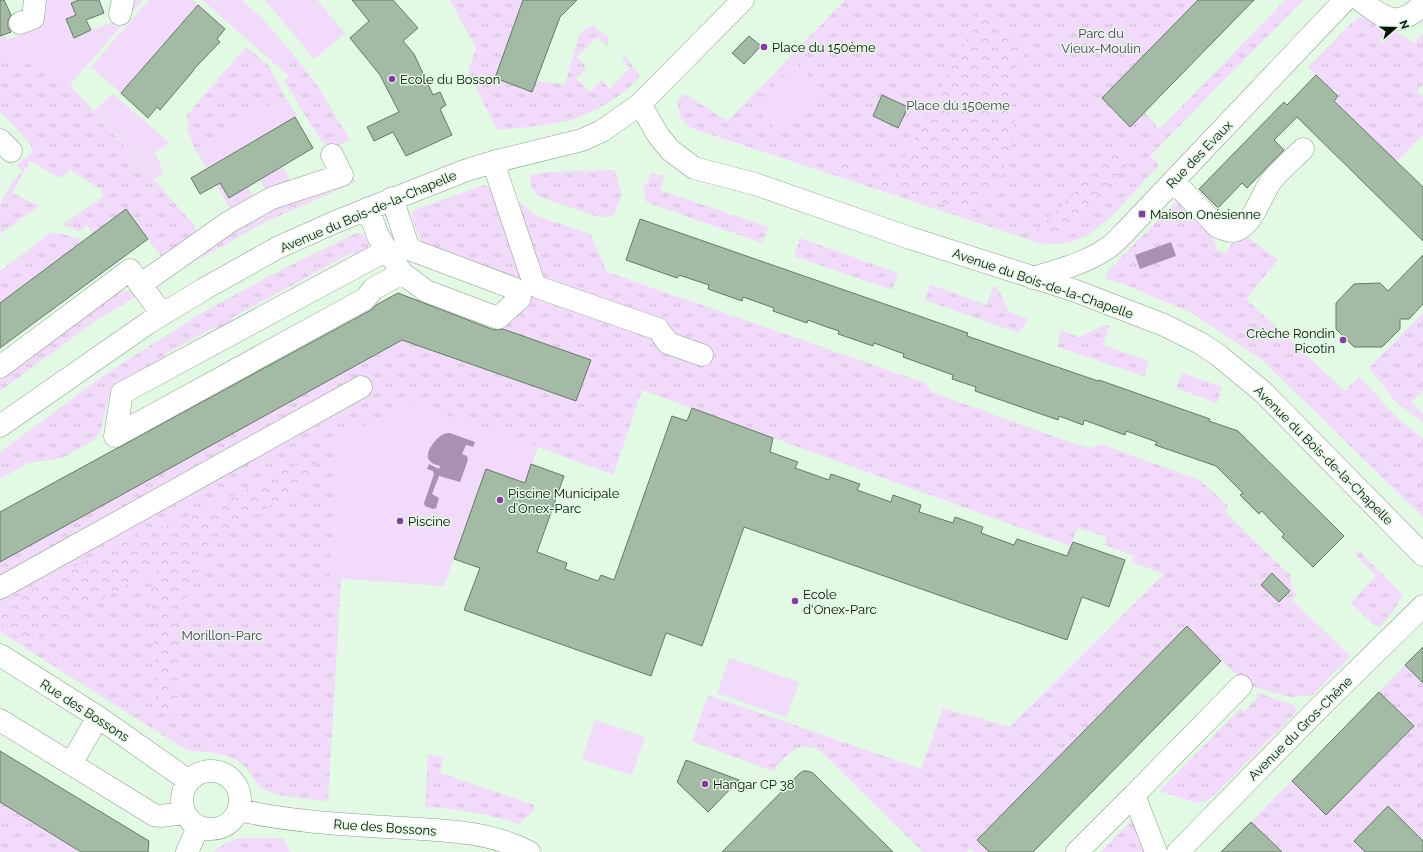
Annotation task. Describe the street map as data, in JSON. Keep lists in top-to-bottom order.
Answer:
{
  "streets": {
    "street": [
      "Rue des Evaux",
      "Avenue du Bois-de-la-Chapelle",
      "Rue des Bossons",
      "Avenue du Gros-Chêne"
    ]
  },
  "crossings": [
    ["Rue des Evaux", "Avenue du Bois-de-la-Chapelle"]
  ],
  "parks": ["Parc du Vieux-Moulin", "Place du 150eme", "Morillon-Parc"],
  "places": {
    "other": [
      "Place du 150ème",
      "Ecole du Bosson",
      "Crèche Rondin Picotin",
      "Piscine Municipale d’Onex-Parc",
      "Piscine",
      "Ecole d'Onex-Parc",
      "Hangar CP 38"
    ],
    "transit": ["Maison Onésienne"]
  },
  "north": "right"
}
